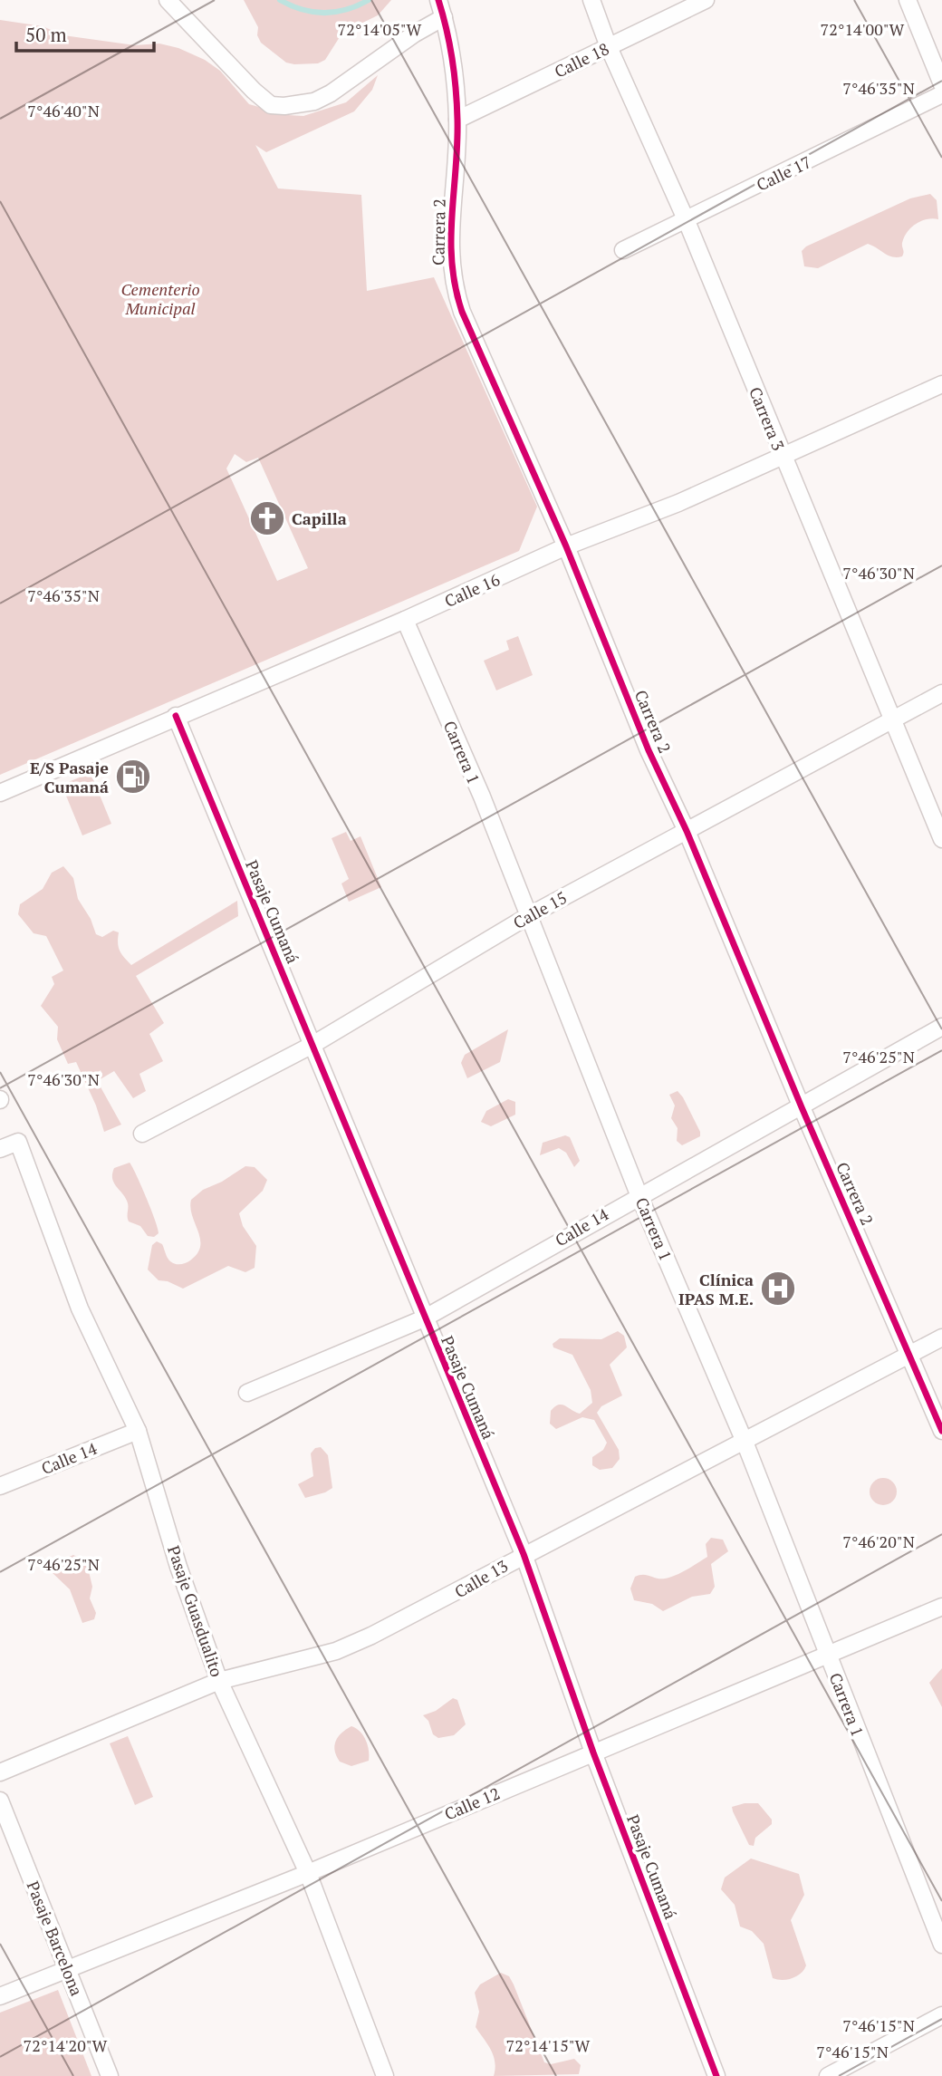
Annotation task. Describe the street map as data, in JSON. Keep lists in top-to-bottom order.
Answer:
{
  "streets": {
    "street": [
      "Calle 18",
      "Calle 17",
      "Carrera 2",
      "Carrera 3",
      "Calle 16",
      "Carrera 1",
      "Calle 15",
      "Pasaje Cumaná",
      "Calle 14",
      "Calle 13",
      "Pasaje Guasdualito",
      "Calle 12",
      "Pasaje Barcelona"
    ]
  },
  "crossings": [
    ["Calle 18", "Carrera 2"],
    ["Calle 18", "Carrera 3"],
    ["Calle 17", "Carrera 3"],
    ["Carrera 2", "Calle 16"],
    ["Carrera 2", "Calle 15"],
    ["Carrera 2", "Calle 14"],
    ["Carrera 2", "Calle 13"],
    ["Carrera 3", "Calle 16"],
    ["Carrera 3", "Calle 15"],
    ["Calle 16", "Carrera 1"],
    ["Calle 16", "Pasaje Cumaná"],
    ["Carrera 1", "Calle 15"],
    ["Carrera 1", "Calle 14"],
    ["Carrera 1", "Calle 13"],
    ["Carrera 1", "Calle 12"],
    ["Calle 15", "Pasaje Cumaná"],
    ["Pasaje Cumaná", "Calle 14"],
    ["Pasaje Cumaná", "Calle 13"],
    ["Pasaje Cumaná", "Calle 12"],
    ["Calle 14", "Pasaje Guasdualito"],
    ["Calle 13", "Pasaje Guasdualito"],
    ["Pasaje Guasdualito", "Calle 12"],
    ["Calle 12", "Pasaje Barcelona"]
  ],
  "parks": ["Cementerio Municipal"],
  "places": {
    "church": ["Capilla"],
    "fuel station": ["E/S Pasaje Cumaná"],
    "hospital": ["Clínica IPAS M.E."]
  },
  "scale_bar": "50 m",
  "coordinates": [
    "72°14'05\"W",
    "72°14'00\"W",
    "7°46'35\"N",
    "7°46'40\"N",
    "7°46'30\"N",
    "7°46'25\"N",
    "7°46'20\"N",
    "7°46'15\"N",
    "72°14'20\"W",
    "72°14'15\"W"
  ]
}
